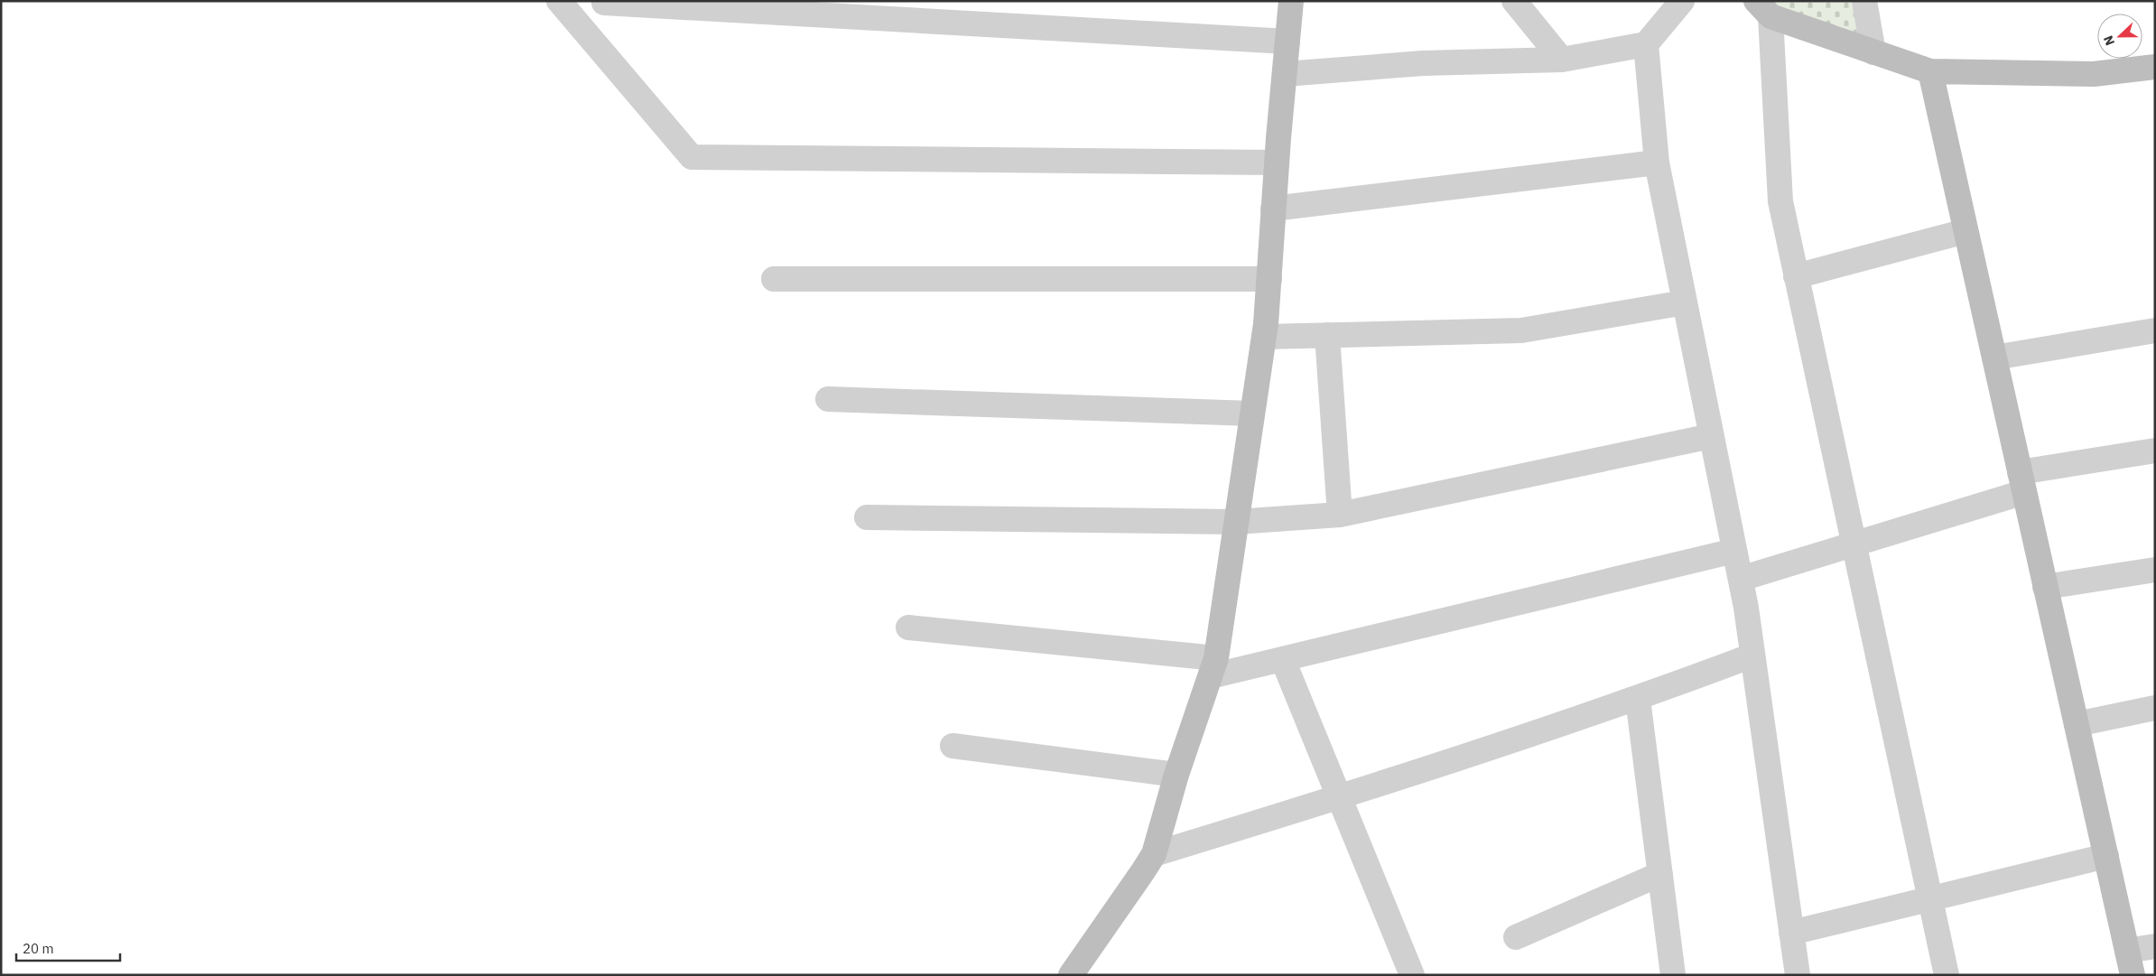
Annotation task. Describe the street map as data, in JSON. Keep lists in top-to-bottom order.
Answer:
{
  "scale_bar": "20 m",
  "north": "left"
}
